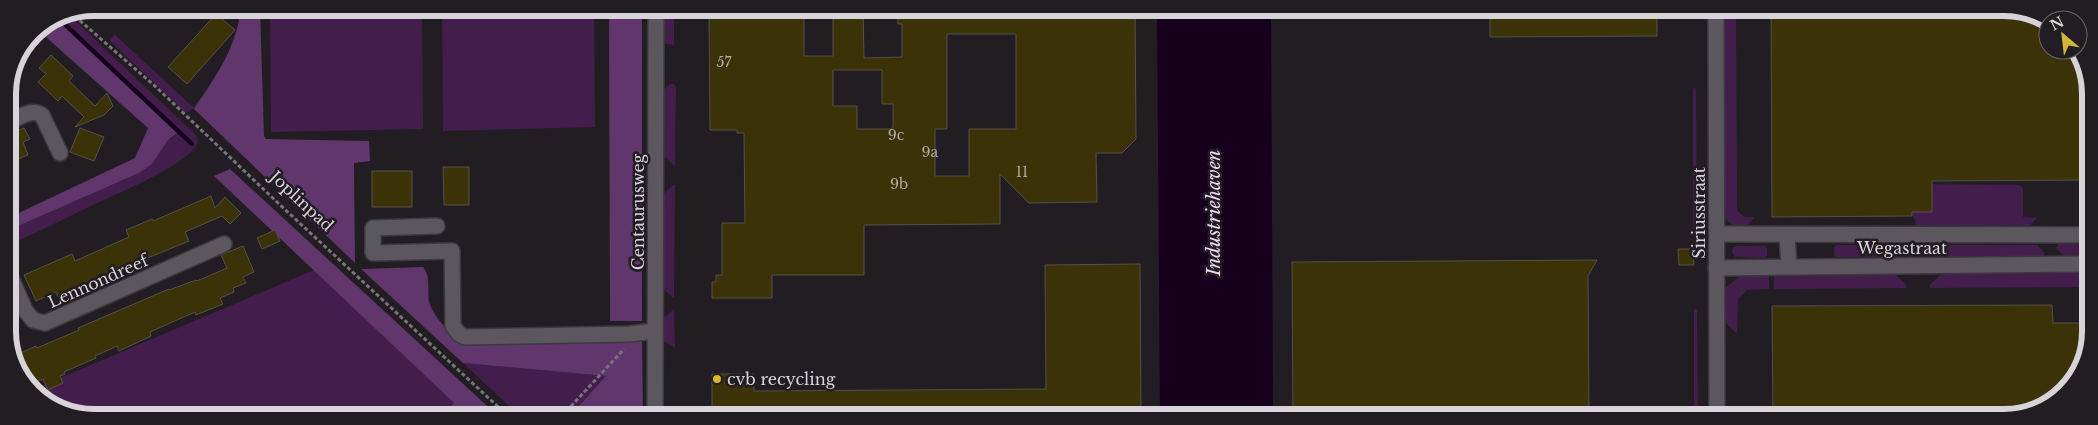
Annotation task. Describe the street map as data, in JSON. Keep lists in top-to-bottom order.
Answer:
{
  "streets": {
    "street": [
      "Centaurusweg",
      "Siriusstraat",
      "Wegastraat",
      "Lennondreef"
    ],
    "path": ["Joplinpad"]
  },
  "crossings": [
    ["Siriusstraat", "Wegastraat"]
  ],
  "water": ["Industriehaven"],
  "places": ["cvb recycling"],
  "house_numbers": [
    "57",
    "9c",
    "9a",
    "11",
    "9b"
  ],
  "north": "top left"
}
